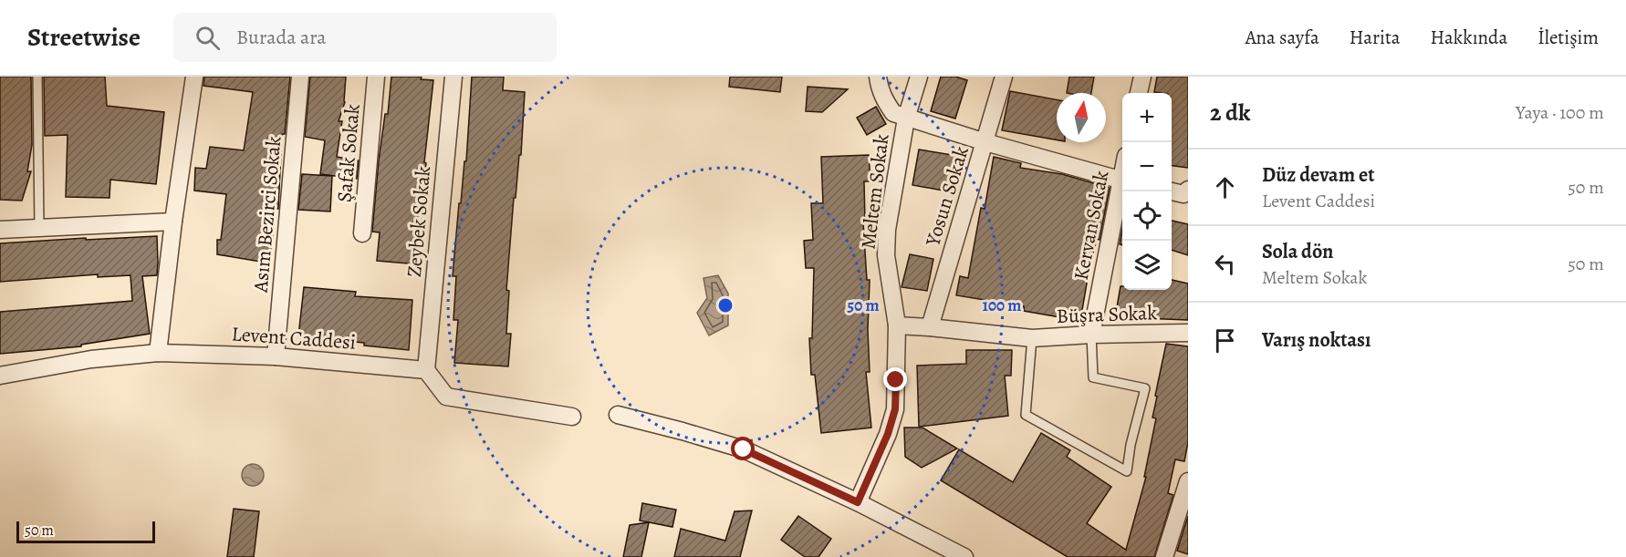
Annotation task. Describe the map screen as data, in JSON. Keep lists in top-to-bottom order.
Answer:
{
  "streets": {
    "street": [
      "Şafak Sokak",
      "Meltem Sokak",
      "Yosun Sokak",
      "Asım Bezirci Sokak",
      "Zeybek Sokak",
      "Kervan Sokak",
      "Büşra Sokak",
      "Levent Caddesi"
    ]
  },
  "crossings": [
    ["Meltem Sokak", "Büşra Sokak"],
    ["Yosun Sokak", "Büşra Sokak"],
    ["Asım Bezirci Sokak", "Levent Caddesi"],
    ["Zeybek Sokak", "Levent Caddesi"],
    ["Kervan Sokak", "Büşra Sokak"]
  ],
  "scale_bar": "50 m",
  "north": "top",
  "page": {
    "header": "Streetwise",
    "search": "Burada ara",
    "nav": [
      "Ana sayfa",
      "Harita",
      "Hakkında",
      "İletişim"
    ],
    "heading": ["2 dk", "Yaya · 100 m"],
    "map_buttons": ["+", "−"],
    "list": [
      ["Düz devam et", "Levent Caddesi", "50 m"],
      ["Sola dön", "Meltem Sokak", "50 m"],
      "Varış noktası"
    ],
    "scale": "50 m"
  },
  "rings": ["50 m", "100 m"]
}
